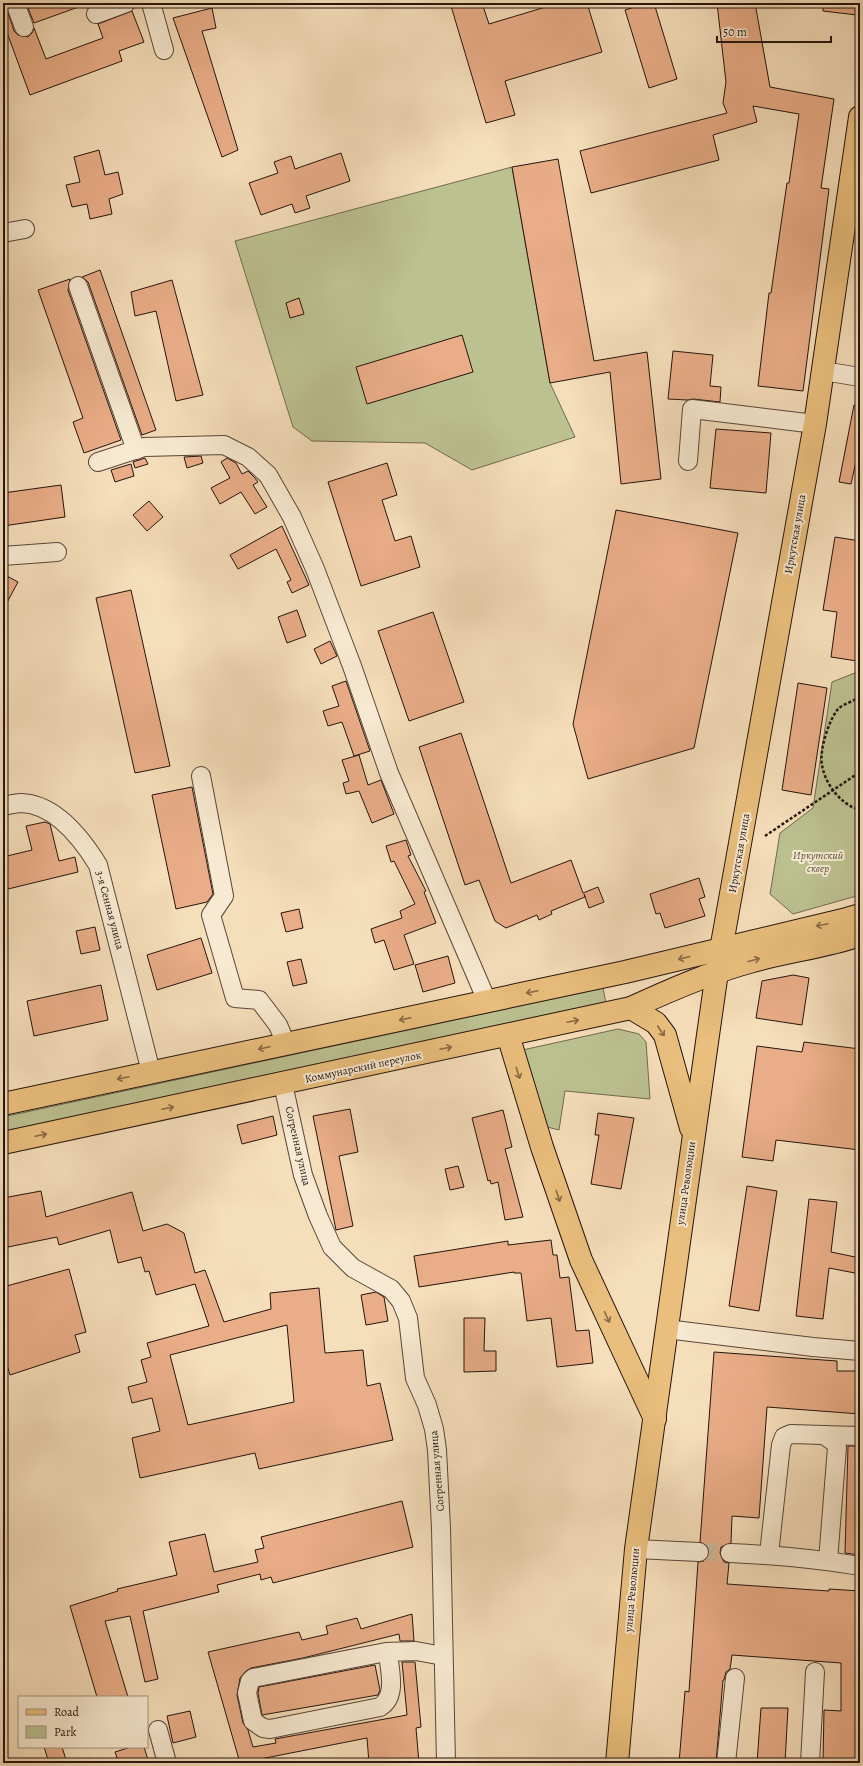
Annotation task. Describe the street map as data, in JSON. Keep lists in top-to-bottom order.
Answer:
{
  "streets": {
    "main road": ["Иркутская улица", "Коммунарский переулок", "улица Революции"],
    "street": ["3-я Сенная улица", "Согренная улица"]
  },
  "crossings": [
    ["Иркутская улица", "улица Революции"],
    ["Коммунарский переулок", "Согренная улица"],
    ["Коммунарский переулок", "улица Революции"]
  ],
  "parks": ["Иркутский сквер"],
  "legend": ["Road", "Park"],
  "scale_bar": "50 m"
}
